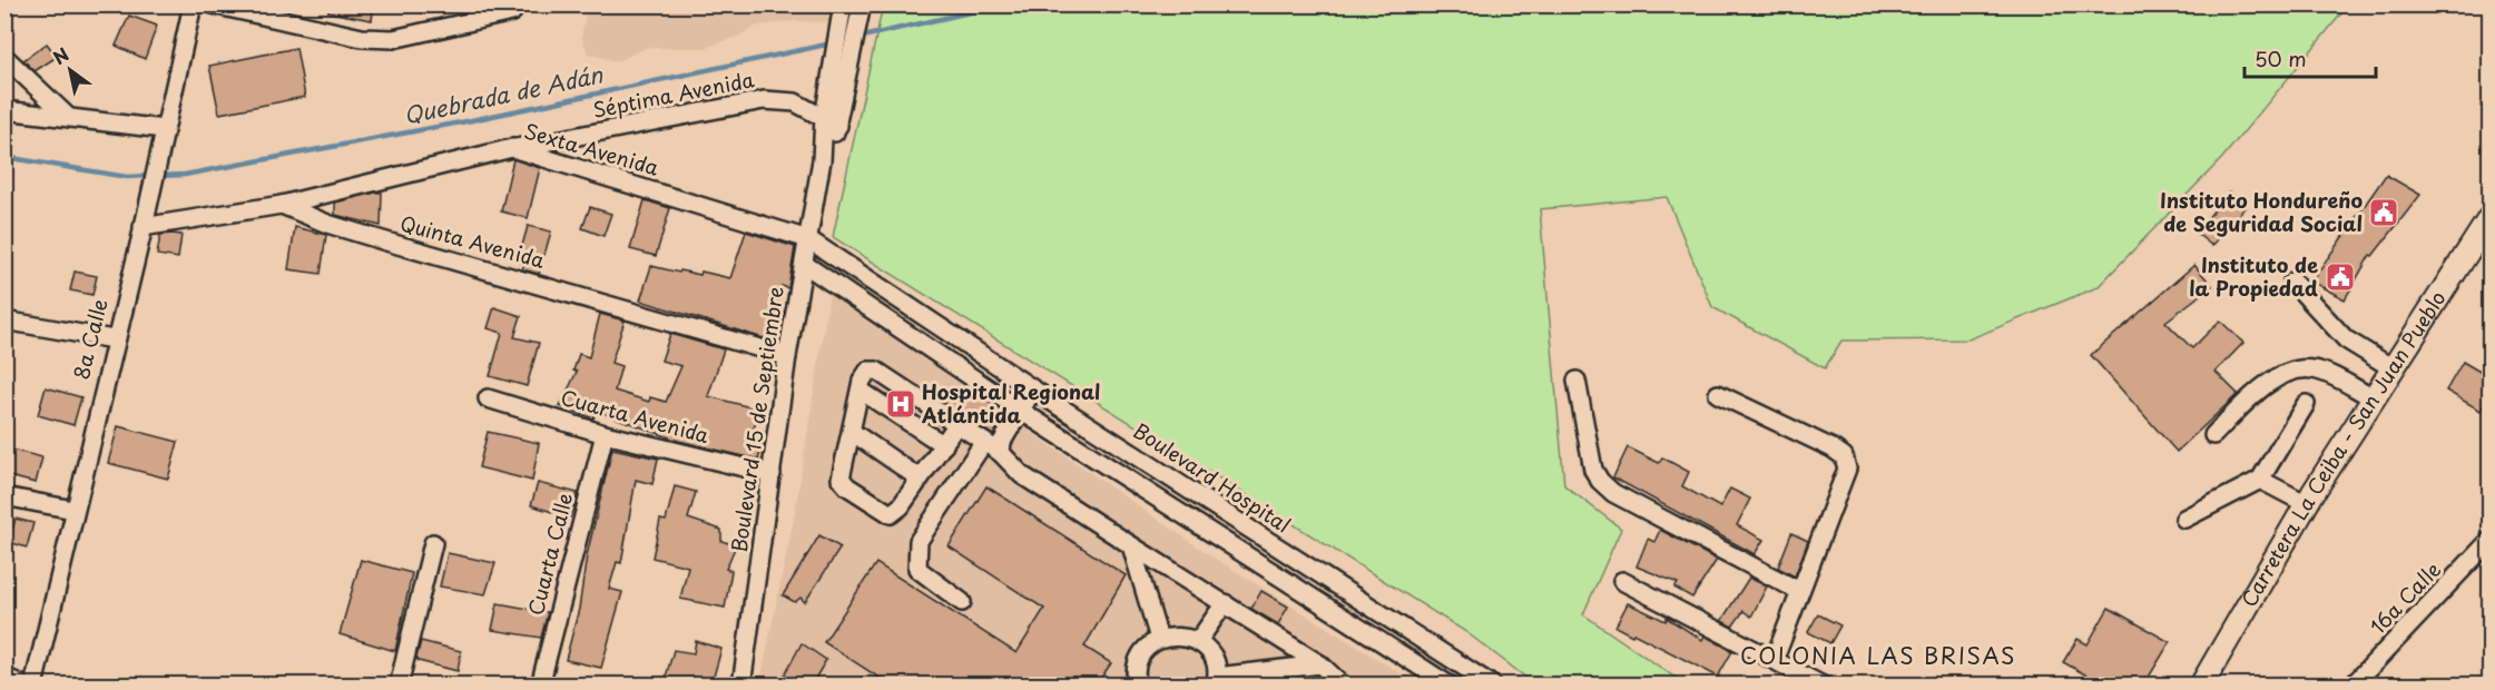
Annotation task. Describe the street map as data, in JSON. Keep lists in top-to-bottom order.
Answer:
{
  "streets": {
    "main road": ["Carretera La Ceiba - San Juan Pueblo"],
    "street": [
      "Séptima Avenida",
      "Sexta Avenida",
      "Quinta Avenida",
      "8a Calle",
      "Cuarta Avenida",
      "Boulevard 15 de Septiembre",
      "Boulevard Hospital",
      "Cuarta Calle",
      "16a Calle"
    ]
  },
  "crossings": [
    ["Séptima Avenida", "Sexta Avenida"],
    ["Séptima Avenida", "Boulevard 15 de Septiembre"],
    ["Sexta Avenida", "Quinta Avenida"],
    ["Sexta Avenida", "Boulevard 15 de Septiembre"],
    ["Sexta Avenida", "Boulevard Hospital"],
    ["Quinta Avenida", "Boulevard 15 de Septiembre"],
    ["Cuarta Avenida", "Boulevard 15 de Septiembre"],
    ["Cuarta Avenida", "Cuarta Calle"],
    ["Boulevard 15 de Septiembre", "Boulevard Hospital"]
  ],
  "districts": ["COLONIA LAS BRISAS"],
  "water": ["Quebrada de Adán"],
  "places": {
    "public building": ["Instituto Hondureño de Seguridad Social", "Instituto de la Propiedad"],
    "hospital": ["Hospital Regional Atlántida"]
  },
  "scale_bar": "50 m",
  "north": "top left"
}
